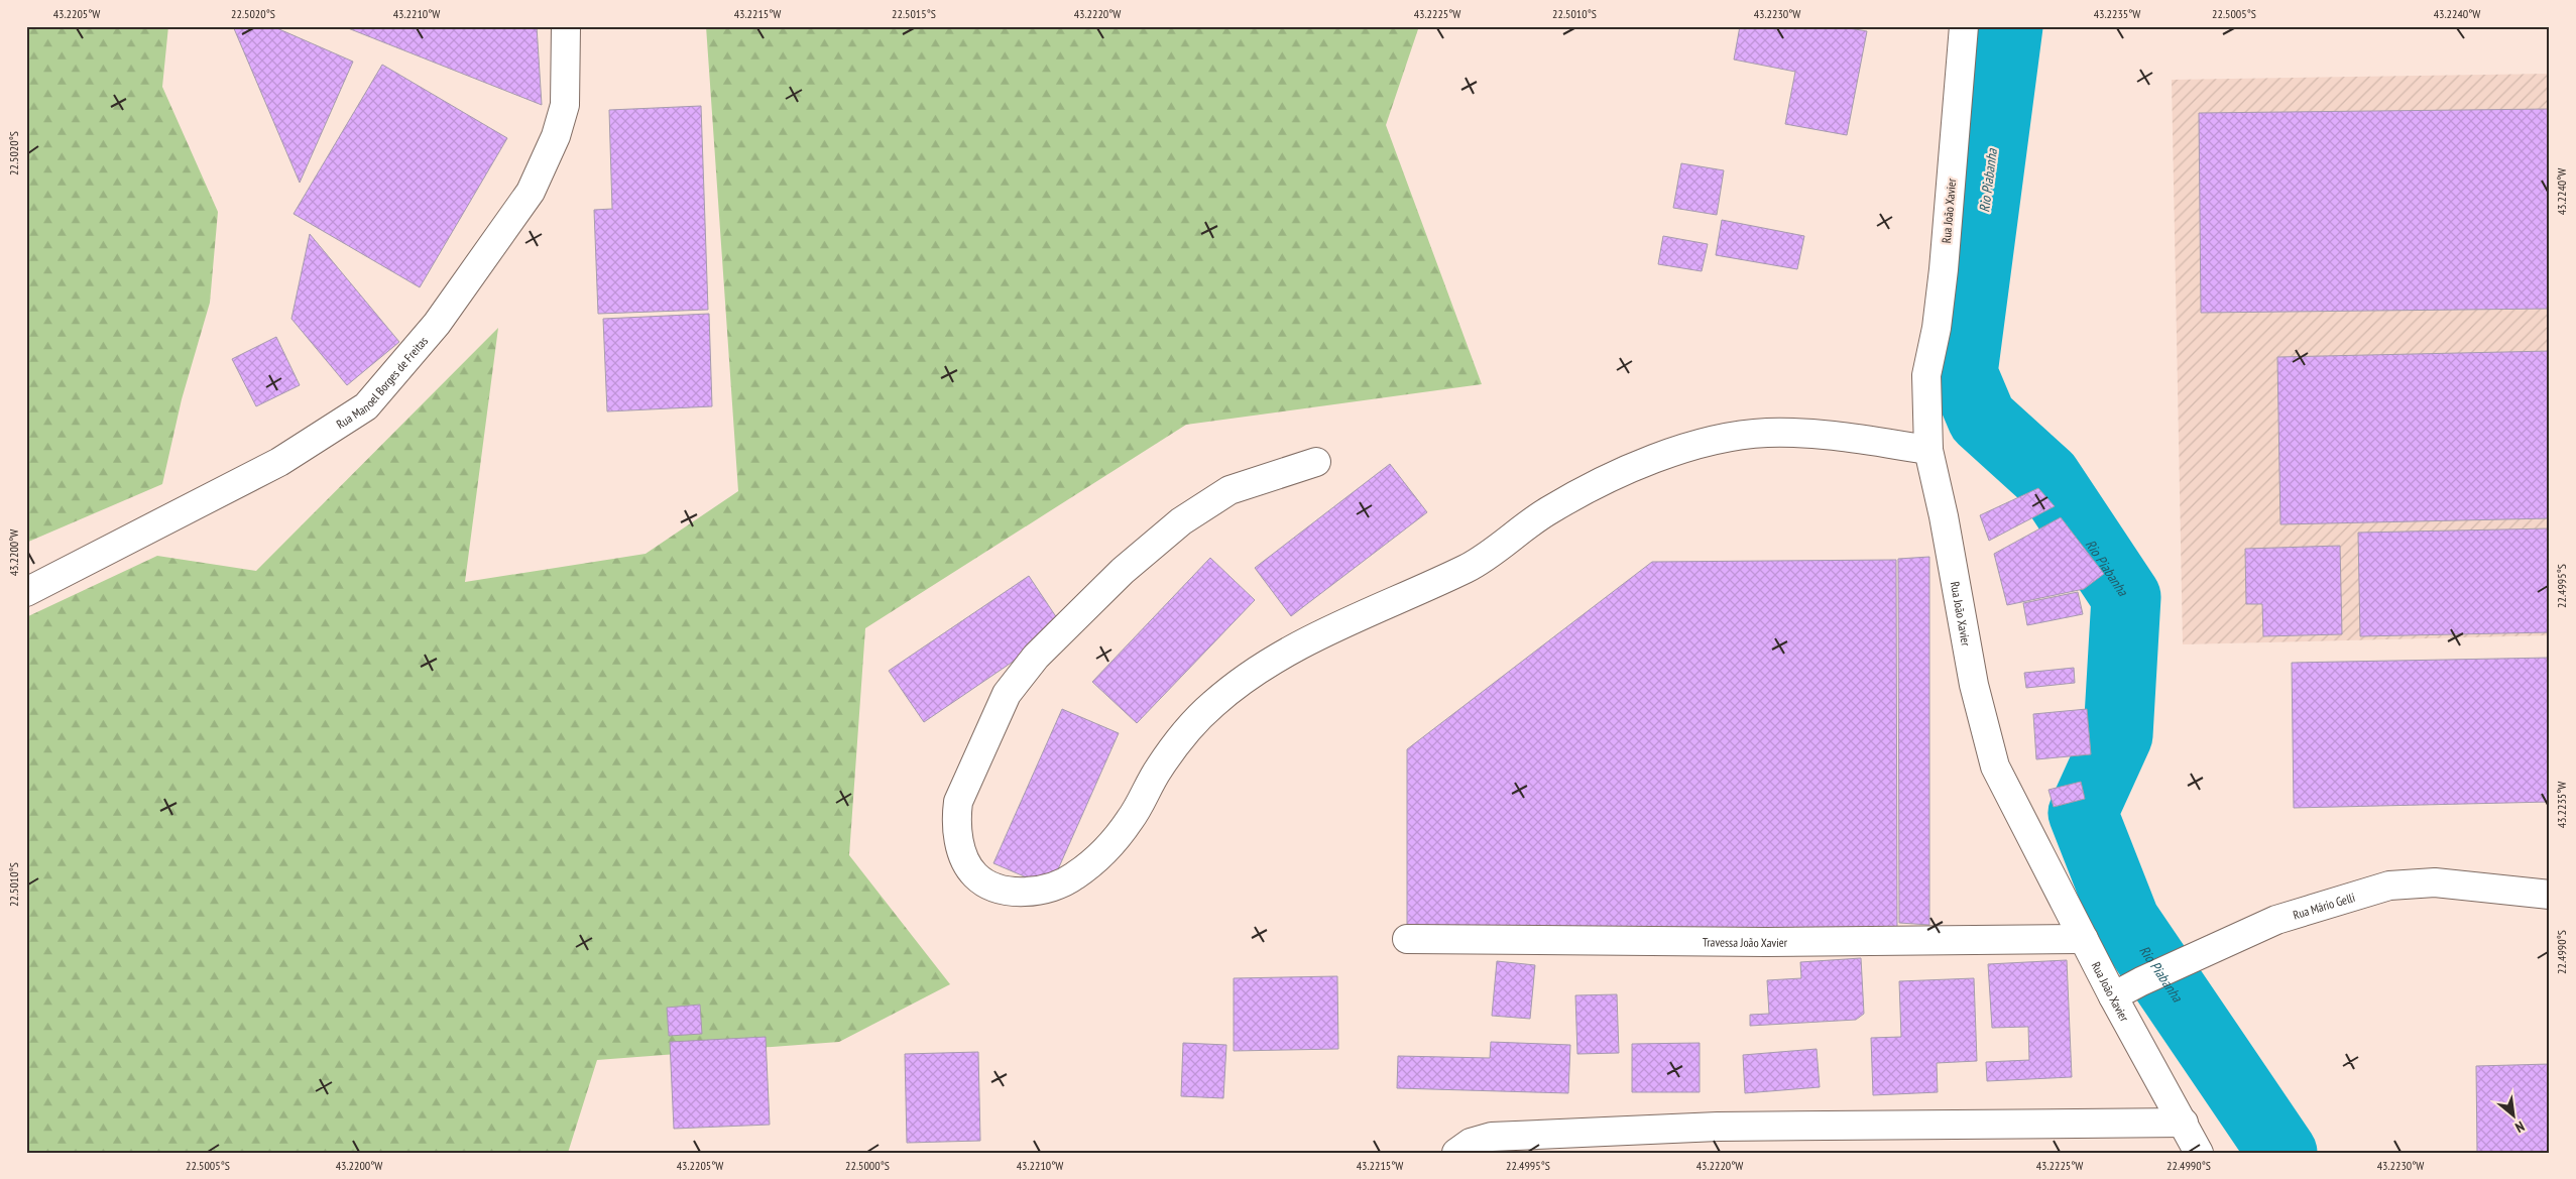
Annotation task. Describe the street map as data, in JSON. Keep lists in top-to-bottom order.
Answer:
{
  "streets": {
    "street": [
      "Rua João Xavier",
      "Rua Manoel Borges de Freitas",
      "Rua Mário Gelli",
      "Travessa João Xavier"
    ]
  },
  "crossings": [
    ["Rua João Xavier", "Rua Mário Gelli"],
    ["Rua João Xavier", "Travessa João Xavier"]
  ],
  "water": ["Rio Piabanha"],
  "north": "bottom right",
  "coordinates": [
    "43.2205°W",
    "22.5020°S",
    "43.2210°W",
    "43.2215°W",
    "22.5015°S",
    "43.2220°W",
    "43.2225°W",
    "22.5010°S",
    "43.2230°W",
    "43.2235°W",
    "22.5005°S",
    "43.2240°W",
    "43.2200°W",
    "22.4995°S",
    "22.4990°S",
    "22.5000°S"
  ]
}
